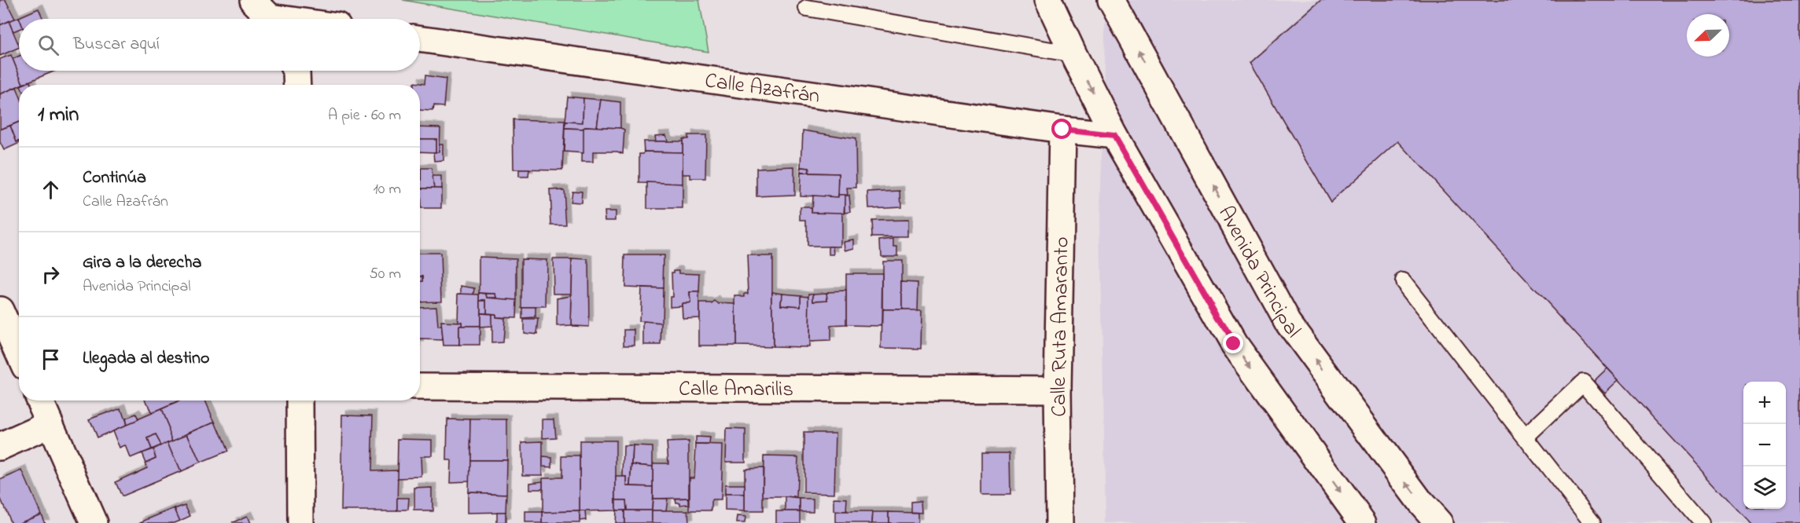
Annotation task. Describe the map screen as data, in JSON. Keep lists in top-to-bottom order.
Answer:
{
  "streets": {
    "street": [
      "Calle Azafrán",
      "Avenida Principal",
      "Calle Ruta Amaranto",
      "Calle Amarilis"
    ]
  },
  "crossings": [
    ["Calle Azafrán", "Calle Ruta Amaranto"],
    ["Calle Ruta Amaranto", "Calle Amarilis"]
  ],
  "north": "bottom left",
  "page": {
    "search": "Buscar aquí",
    "heading": ["1 min", "A pie · 60 m"],
    "list": [
      ["Continúa", "Calle Azafrán", "10 m"],
      ["Gira a la derecha", "Avenida Principal", "50 m"],
      "Llegada al destino"
    ],
    "map_buttons": ["+", "−"]
  }
}
